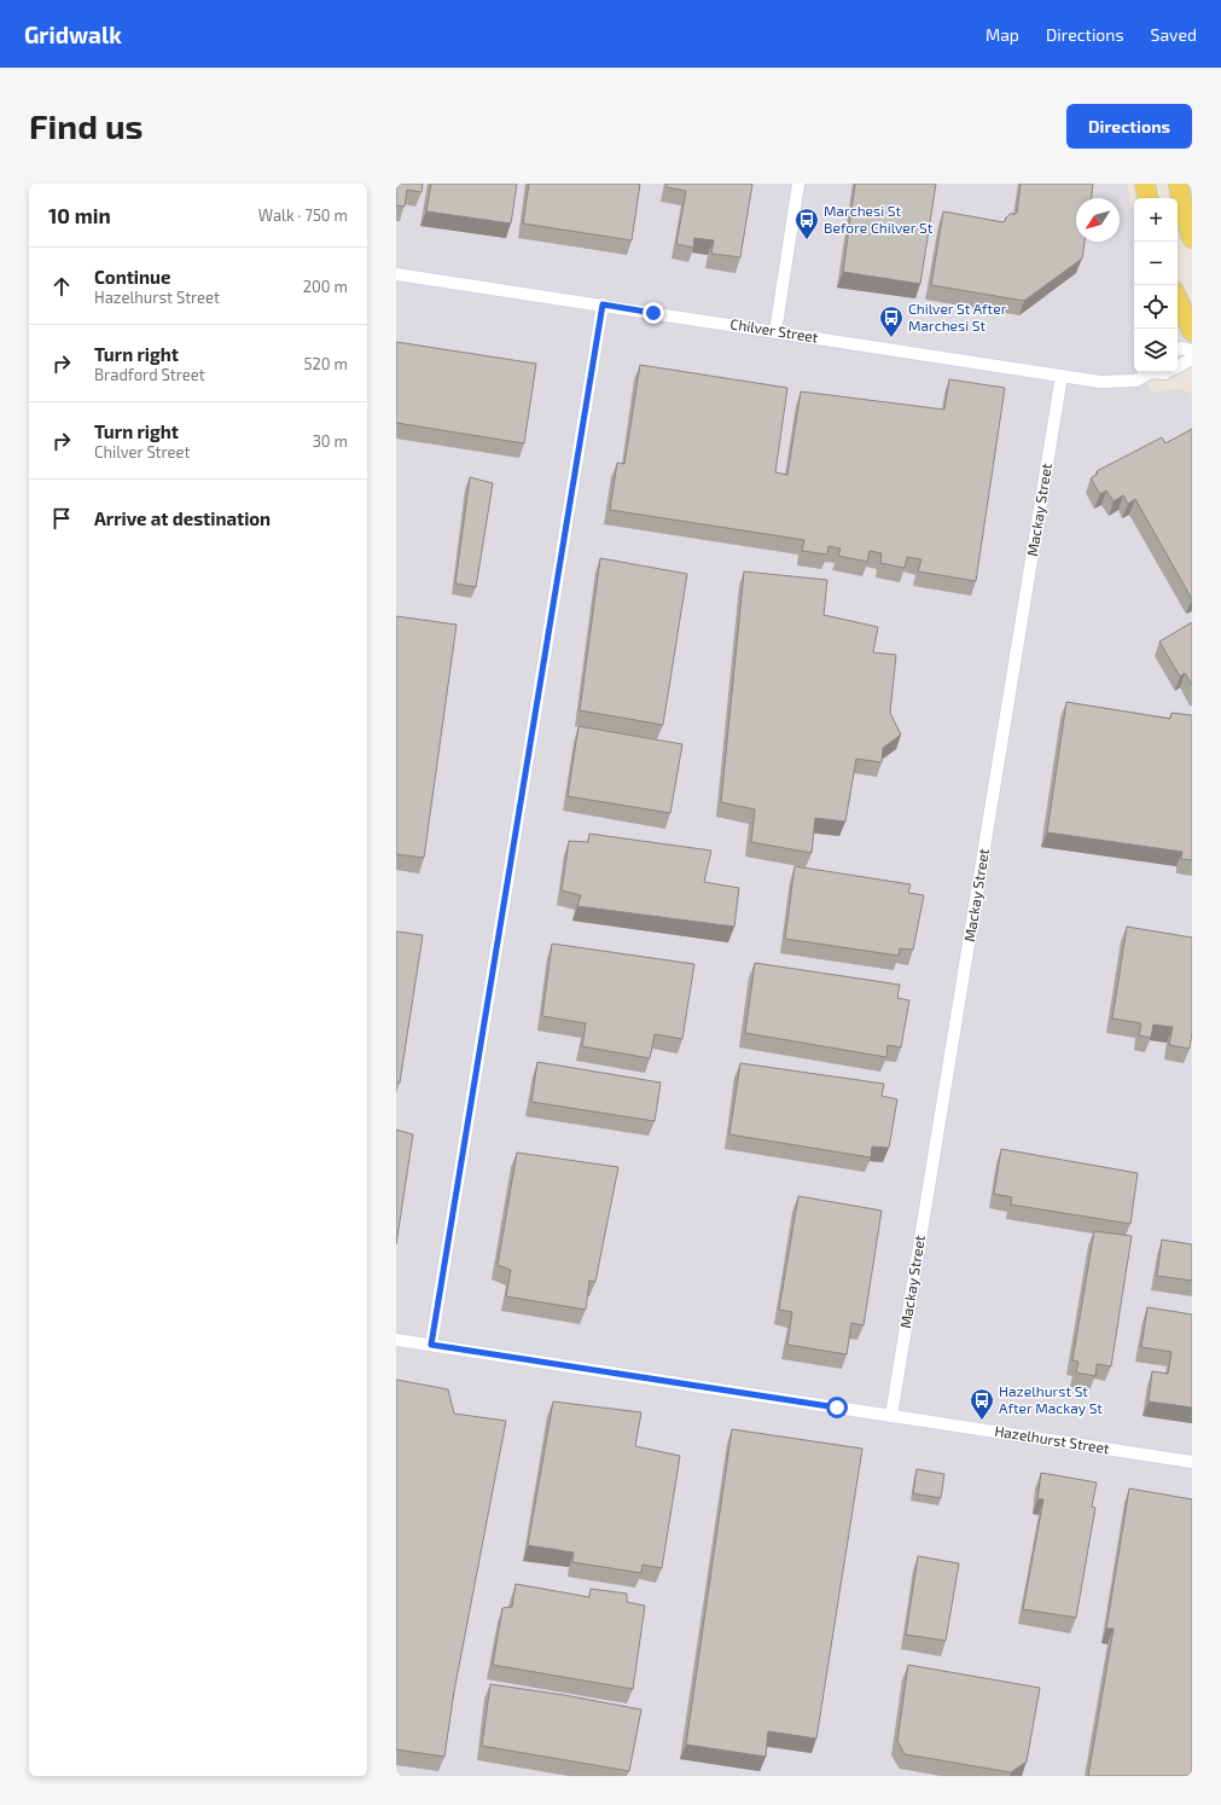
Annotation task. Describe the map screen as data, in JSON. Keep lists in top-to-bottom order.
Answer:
{
  "streets": {
    "street": ["Chilver Street", "Mackay Street", "Hazelhurst Street"]
  },
  "crossings": [
    ["Chilver Street", "Mackay Street"],
    ["Mackay Street", "Hazelhurst Street"]
  ],
  "places": {
    "bus stop": ["Marchesi St Before Chilver St", "Chilver St After Marchesi St", "Hazelhurst St After Mackay St"]
  },
  "north": "bottom left",
  "page": {
    "header": "Gridwalk",
    "nav": ["Map", "Directions", "Saved"],
    "buttons": "Directions",
    "title": "Find us",
    "heading": ["10 min", "Walk · 750 m"],
    "map_buttons": ["+", "−"],
    "list": [
      ["Continue", "Hazelhurst Street", "200 m"],
      ["Turn right", "Bradford Street", "520 m"],
      ["Turn right", "Chilver Street", "30 m"],
      "Arrive at destination"
    ]
  }
}
